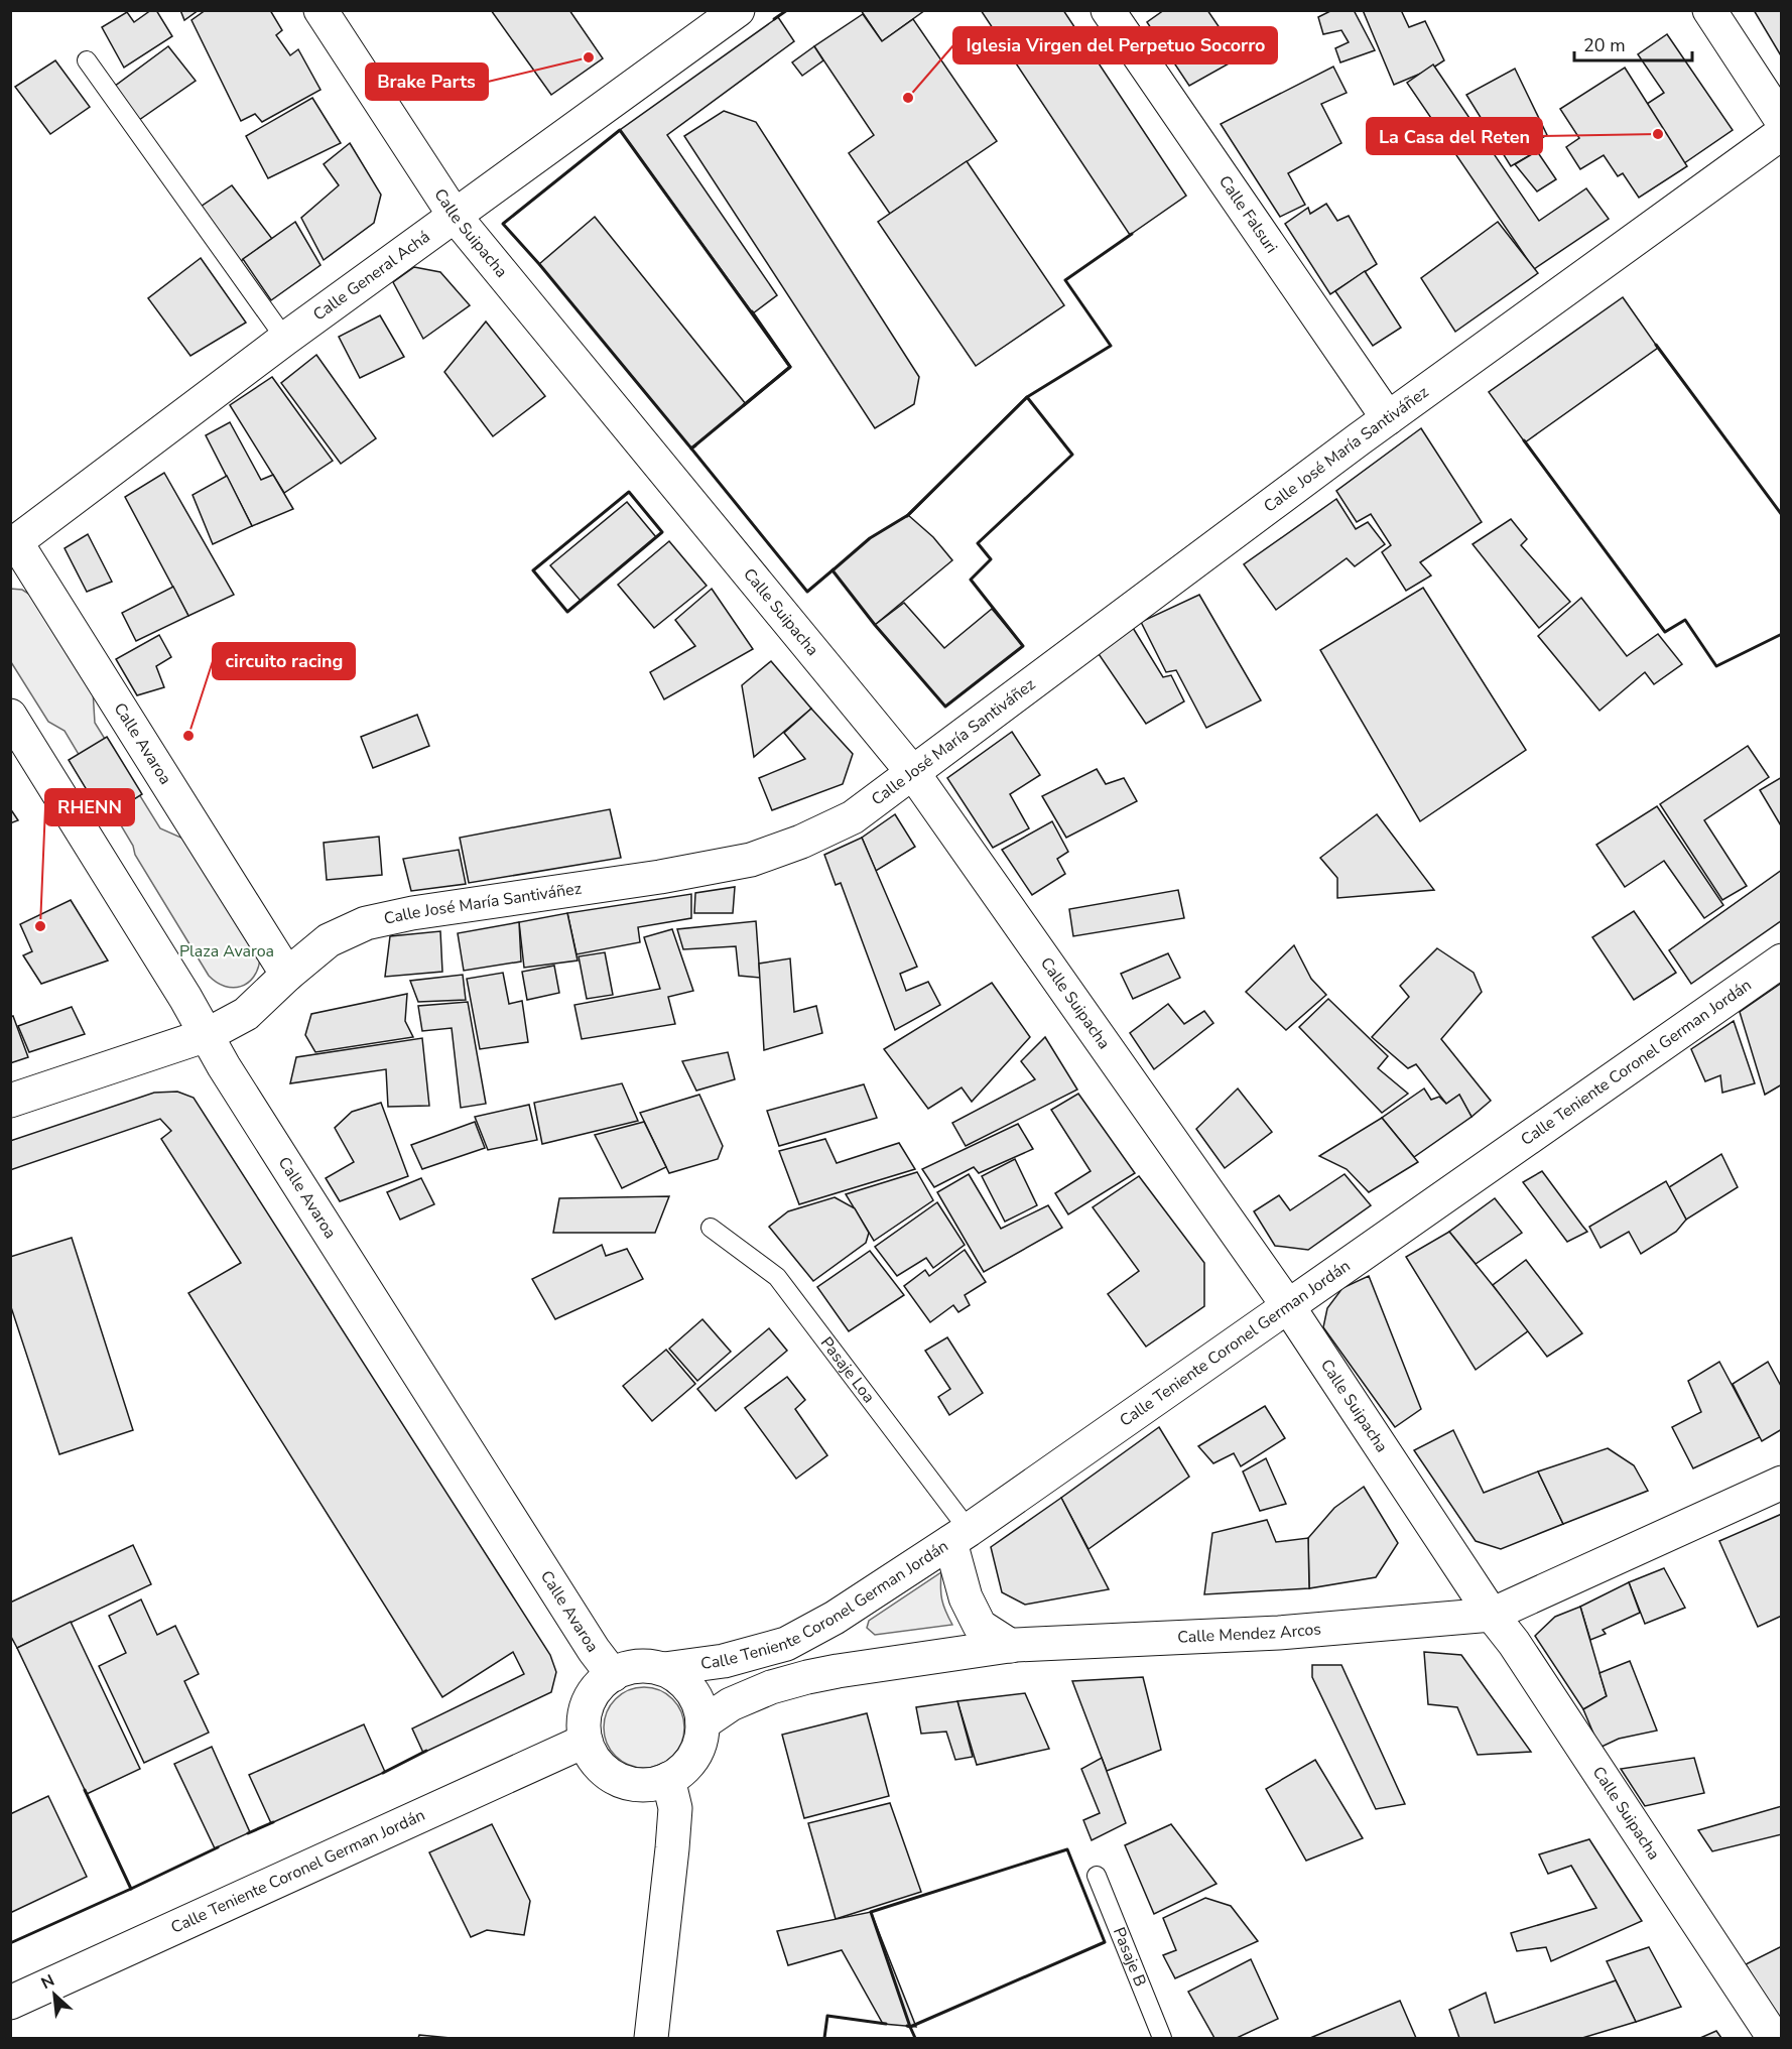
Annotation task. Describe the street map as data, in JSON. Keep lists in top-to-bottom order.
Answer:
{
  "streets": {
    "street": [
      "Calle Falsuri",
      "Calle Suipacha",
      "Calle General Achá",
      "Calle José María Santiváñez",
      "Calle Avaroa",
      "Calle Teniente Coronel German Jordán",
      "Calle Mendez Arcos"
    ],
    "lane": ["Pasaje Loa", "Pasaje B"]
  },
  "crossings": [
    ["Calle Falsuri", "Calle José María Santiváñez"],
    ["Calle Suipacha", "Calle General Achá"],
    ["Calle Suipacha", "Calle José María Santiváñez"],
    ["Calle Suipacha", "Calle Teniente Coronel German Jordán"],
    ["Calle Suipacha", "Calle Mendez Arcos"],
    ["Calle General Achá", "Calle Avaroa"],
    ["Calle José María Santiváñez", "Calle Avaroa"],
    ["Calle Avaroa", "Calle Teniente Coronel German Jordán"],
    ["Calle Avaroa", "Calle Mendez Arcos"],
    ["Calle Teniente Coronel German Jordán", "Pasaje Loa"],
    ["Calle Teniente Coronel German Jordán", "Calle Mendez Arcos"]
  ],
  "parks": ["Plaza Avaroa"],
  "places": [
    "Brake Parts",
    "Iglesia Virgen del Perpetuo Socorro",
    "La Casa del Reten",
    "circuito racing",
    "RHENN"
  ],
  "scale_bar": "20 m",
  "north": "top left"
}
